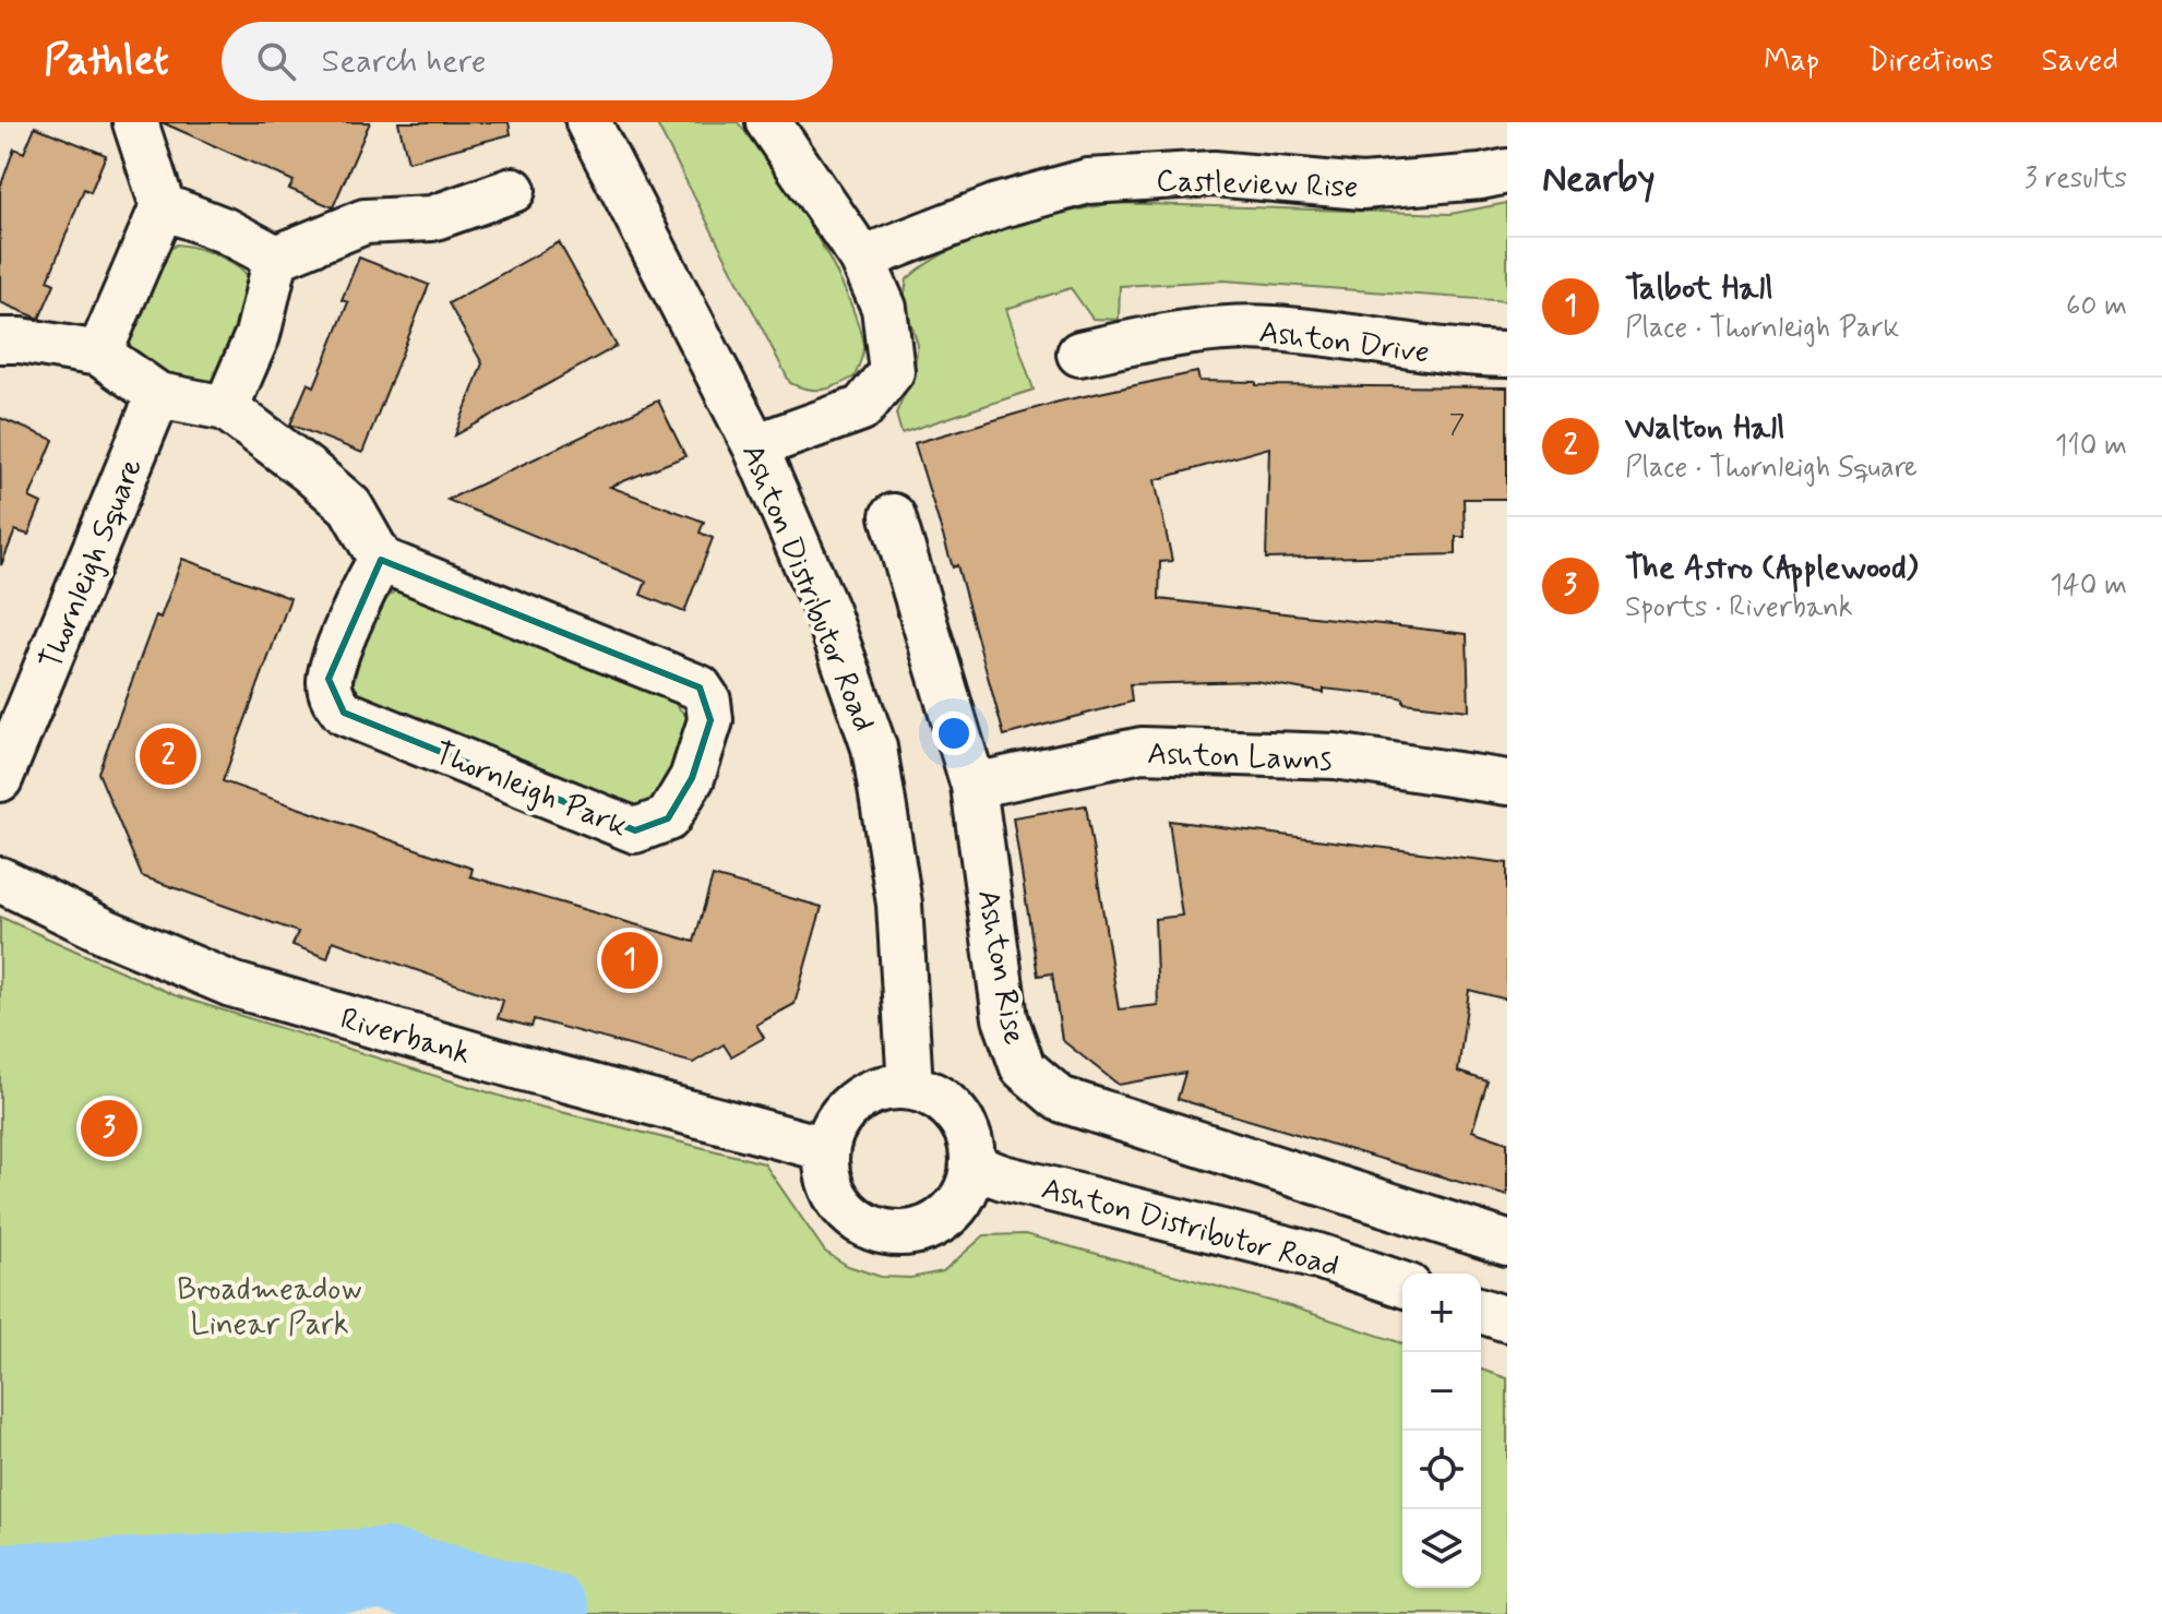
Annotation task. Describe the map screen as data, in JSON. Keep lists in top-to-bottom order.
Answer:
{
  "streets": {
    "street": [
      "Castleview Rise",
      "Ashton Drive",
      "Thornleigh Square",
      "Ashton Distributor Road",
      "Ashton Lawns",
      "Thornleigh Park",
      "Ashton Rise",
      "Riverbank"
    ]
  },
  "crossings": [
    ["Ashton Distributor Road", "Riverbank"],
    ["Ashton Lawns", "Ashton Rise"]
  ],
  "parks": ["Broadmeadow Linear Park"],
  "house_numbers": ["7"],
  "page": {
    "header": "Pathlet",
    "search": "Search here",
    "nav": ["Map", "Directions", "Saved"],
    "heading": ["Nearby", "3 results"],
    "list": [
      {
        "mark": "1",
        "name": "Talbot Hall",
        "note": "Place · Thornleigh Park",
        "value": "60 m"
      },
      {
        "mark": "2",
        "name": "Walton Hall",
        "note": "Place · Thornleigh Square",
        "value": "110 m"
      },
      {
        "mark": "3",
        "name": "The Astro (Applewood)",
        "note": "Sports · Riverbank",
        "value": "140 m"
      }
    ],
    "pins": ["2", "1", "3"],
    "map_buttons": ["+", "−"]
  }
}
